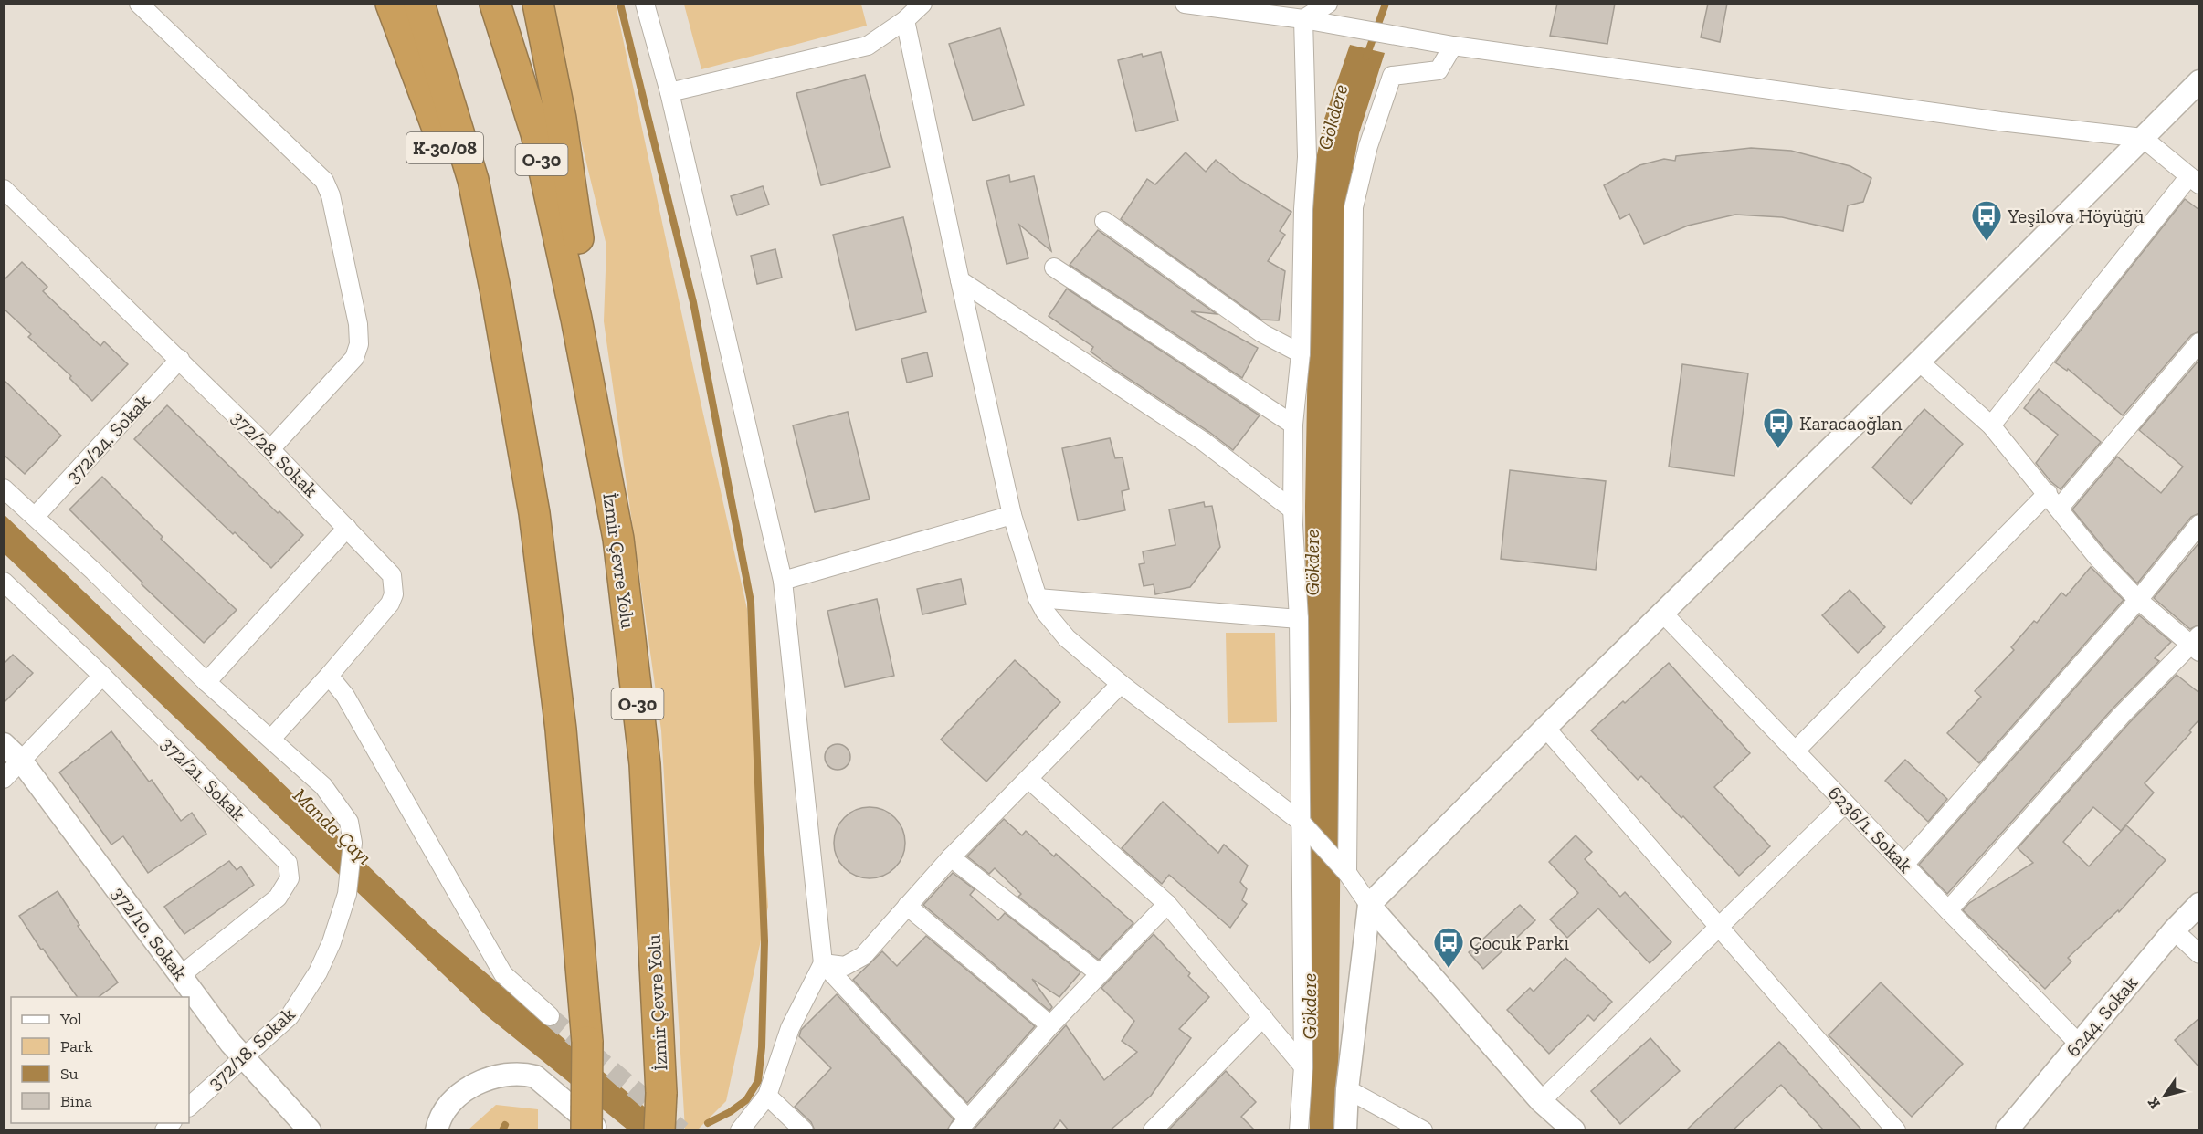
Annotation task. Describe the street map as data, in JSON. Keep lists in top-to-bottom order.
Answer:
{
  "streets": {
    "highway": ["K-30/08", "O-30", "İzmir Çevre Yolu"],
    "street": [
      "372/24. Sokak",
      "372/28. Sokak",
      "372/21. Sokak",
      "6236/1. Sokak",
      "372/10. Sokak",
      "6244. Sokak",
      "372/18. Sokak"
    ]
  },
  "crossings": [
    ["372/24. Sokak", "372/28. Sokak"],
    ["372/28. Sokak", "372/18. Sokak"],
    ["372/21. Sokak", "372/10. Sokak"],
    ["6236/1. Sokak", "6244. Sokak"],
    ["372/10. Sokak", "372/18. Sokak"]
  ],
  "water": ["Gökdere", "Manda Çayı"],
  "places": {
    "bus stop": ["Yeşilova Höyüğü", "Karacaoğlan", "Çocuk Parkı"]
  },
  "legend": [
    "Yol",
    "Park",
    "Su",
    "Bina"
  ],
  "north": "bottom left"
}
